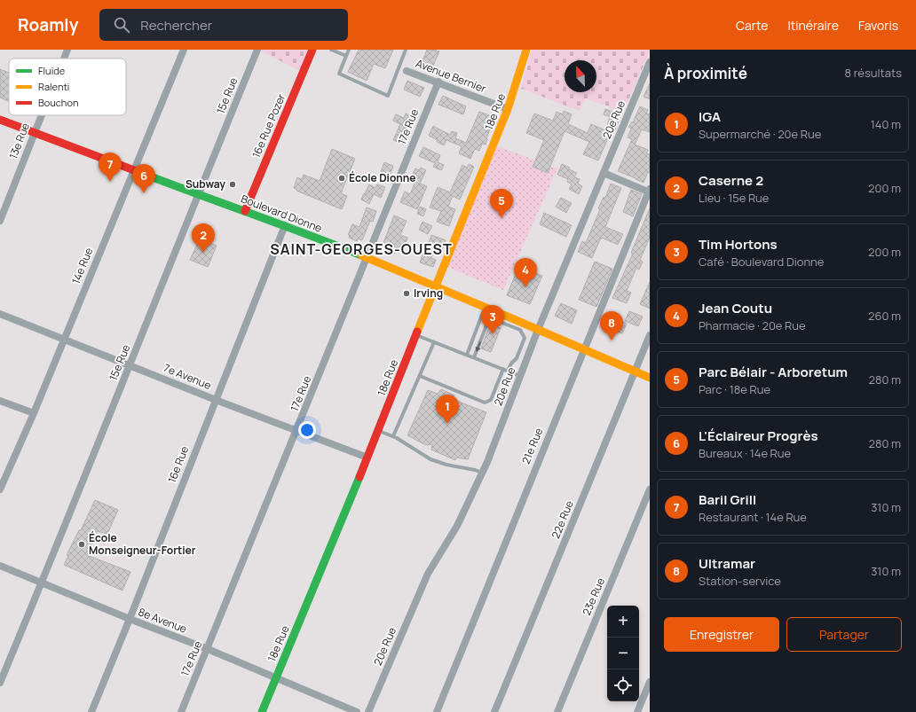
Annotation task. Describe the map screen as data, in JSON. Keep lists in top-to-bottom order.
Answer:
{
  "streets": {
    "main road": ["18e Rue", "16e Rue Pozer", "Boulevard Dionne"],
    "street": [
      "Avenue Bernier",
      "15e Rue",
      "20e Rue",
      "17e Rue",
      "13e Rue",
      "14e Rue",
      "7e Avenue",
      "21e Rue",
      "16e Rue",
      "22e Rue",
      "23e Rue",
      "8e Avenue"
    ]
  },
  "crossings": [
    ["Avenue Bernier", "18e Rue"],
    ["Avenue Bernier", "17e Rue"],
    ["15e Rue", "Boulevard Dionne"],
    ["15e Rue", "7e Avenue"],
    ["15e Rue", "8e Avenue"],
    ["18e Rue", "Boulevard Dionne"],
    ["18e Rue", "7e Avenue"],
    ["18e Rue", "8e Avenue"],
    ["20e Rue", "Boulevard Dionne"],
    ["16e Rue Pozer", "Boulevard Dionne"],
    ["17e Rue", "Boulevard Dionne"],
    ["17e Rue", "7e Avenue"],
    ["17e Rue", "8e Avenue"],
    ["13e Rue", "Boulevard Dionne"],
    ["Boulevard Dionne", "14e Rue"],
    ["Boulevard Dionne", "21e Rue"],
    ["Boulevard Dionne", "16e Rue"],
    ["Boulevard Dionne", "22e Rue"],
    ["14e Rue", "7e Avenue"],
    ["7e Avenue", "16e Rue"],
    ["16e Rue", "8e Avenue"]
  ],
  "districts": ["SAINT-GEORGES-OUEST"],
  "places": [
    "École Dionne",
    "Subway",
    "Irving",
    "École Monseigneur-Fortier"
  ],
  "legend": ["Fluide", "Ralenti", "Bouchon"],
  "north": "top left",
  "page": {
    "header": "Roamly",
    "search": "Rechercher",
    "nav": ["Carte", "Itinéraire", "Favoris"],
    "heading": ["À proximité", "8 résultats"],
    "list": [
      {
        "mark": "1",
        "name": "IGA",
        "note": "Supermarché · 20e Rue",
        "value": "140 m"
      },
      {
        "mark": "2",
        "name": "Caserne 2",
        "note": "Lieu · 15e Rue",
        "value": "200 m"
      },
      {
        "mark": "3",
        "name": "Tim Hortons",
        "note": "Café · Boulevard Dionne",
        "value": "200 m"
      },
      {
        "mark": "4",
        "name": "Jean Coutu",
        "note": "Pharmacie · 20e Rue",
        "value": "260 m"
      },
      {
        "mark": "5",
        "name": "Parc Bélair - Arboretum",
        "note": "Parc · 18e Rue",
        "value": "280 m"
      },
      {
        "mark": "6",
        "name": "L'Éclaireur Progrès",
        "note": "Bureaux · 14e Rue",
        "value": "280 m"
      },
      {
        "mark": "7",
        "name": "Baril Grill",
        "note": "Restaurant · 14e Rue",
        "value": "310 m"
      },
      {
        "mark": "8",
        "name": "Ultramar",
        "note": "Station-service",
        "value": "310 m"
      }
    ],
    "pins": [
      "7",
      "6",
      "5",
      "2",
      "4",
      "3",
      "8",
      "1"
    ],
    "map_buttons": ["+", "−"],
    "buttons": ["Enregistrer", "Partager"]
  }
}
